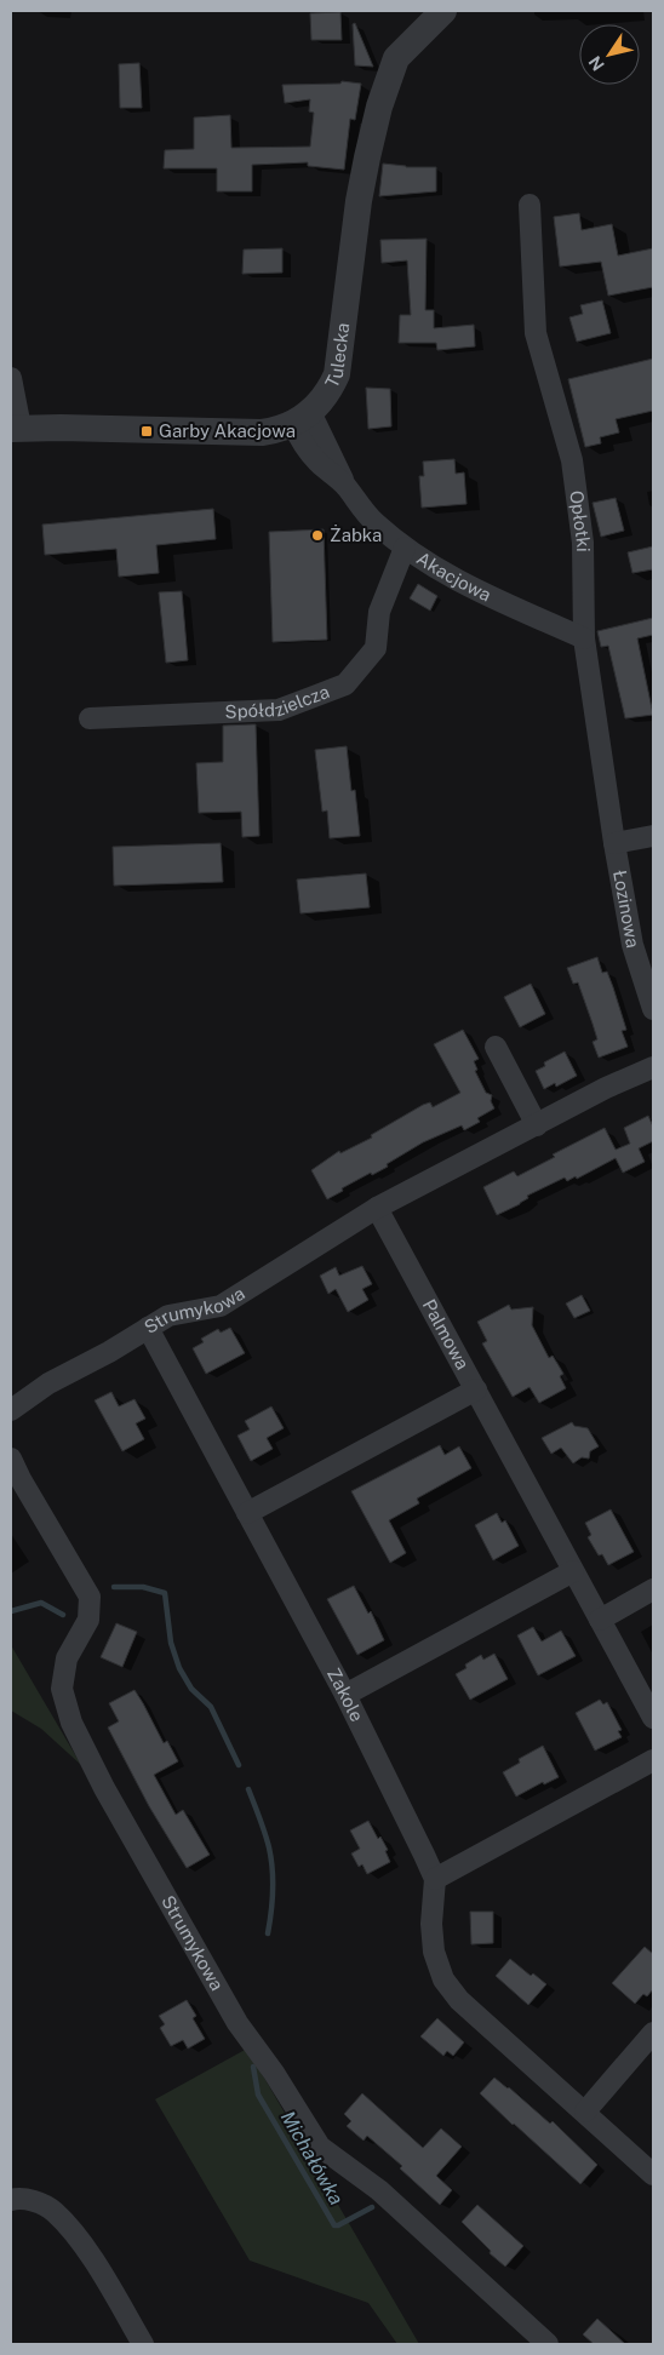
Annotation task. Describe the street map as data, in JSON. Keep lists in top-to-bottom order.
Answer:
{
  "streets": {
    "street": [
      "Tulecka",
      "Opłotki",
      "Akacjowa",
      "Spółdzielcza",
      "Łozinowa",
      "Strumykowa",
      "Palmowa",
      "Zakole"
    ]
  },
  "crossings": [
    ["Tulecka", "Akacjowa"],
    ["Opłotki", "Akacjowa"],
    ["Opłotki", "Łozinowa"],
    ["Akacjowa", "Spółdzielcza"],
    ["Strumykowa", "Palmowa"],
    ["Strumykowa", "Zakole"]
  ],
  "water": ["Michałówka"],
  "places": {
    "transit": ["Garby Akacjowa"],
    "other": ["Żabka"]
  },
  "north": "bottom left"
}
